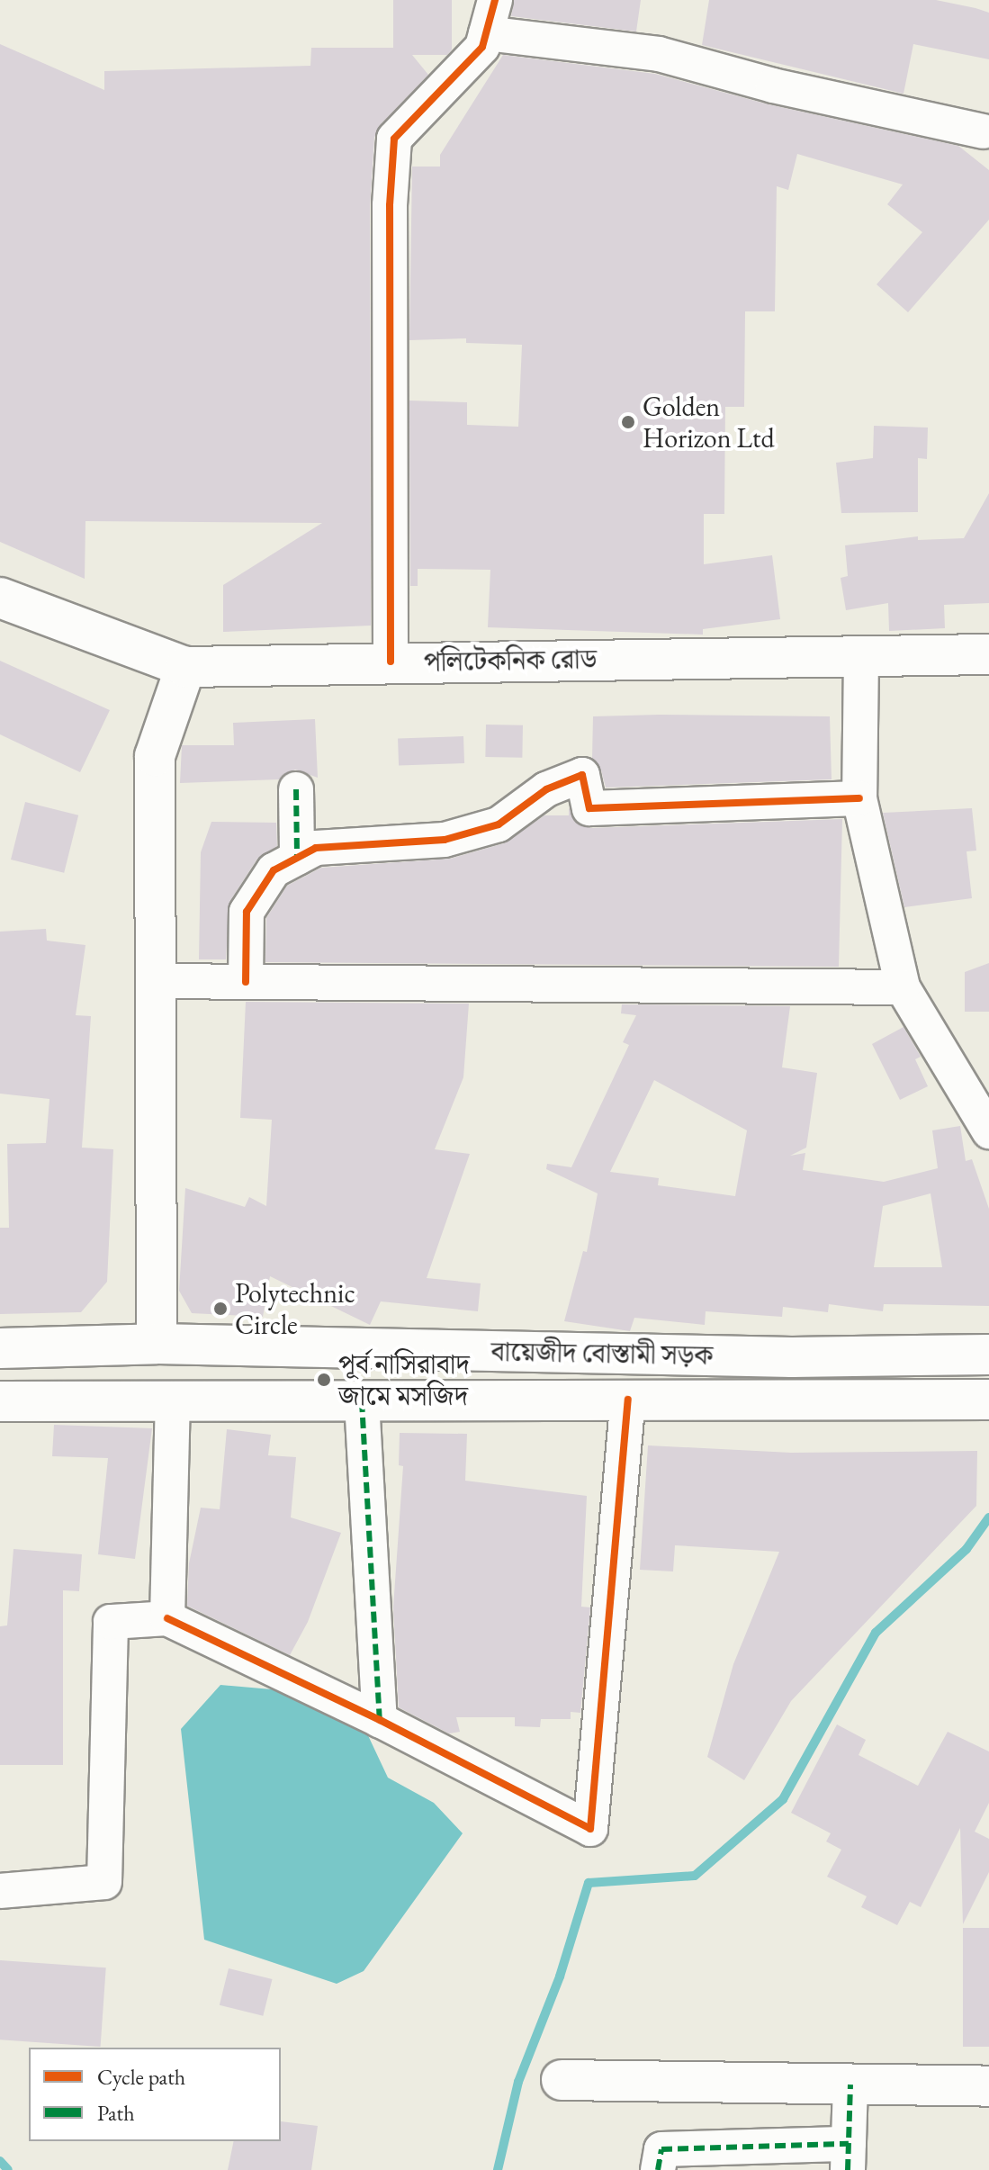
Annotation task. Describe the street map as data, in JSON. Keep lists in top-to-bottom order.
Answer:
{
  "streets": {
    "main road": ["পলিটেকনিক রোড", "বায়েজীদ বোস্তামী সড়ক"]
  },
  "places": ["Golden Horizon Ltd", "Polytechnic Circle", "পূর্ব নাসিরাবাদ জামে মসজিদ"],
  "legend": ["Cycle path", "Path"]
}
